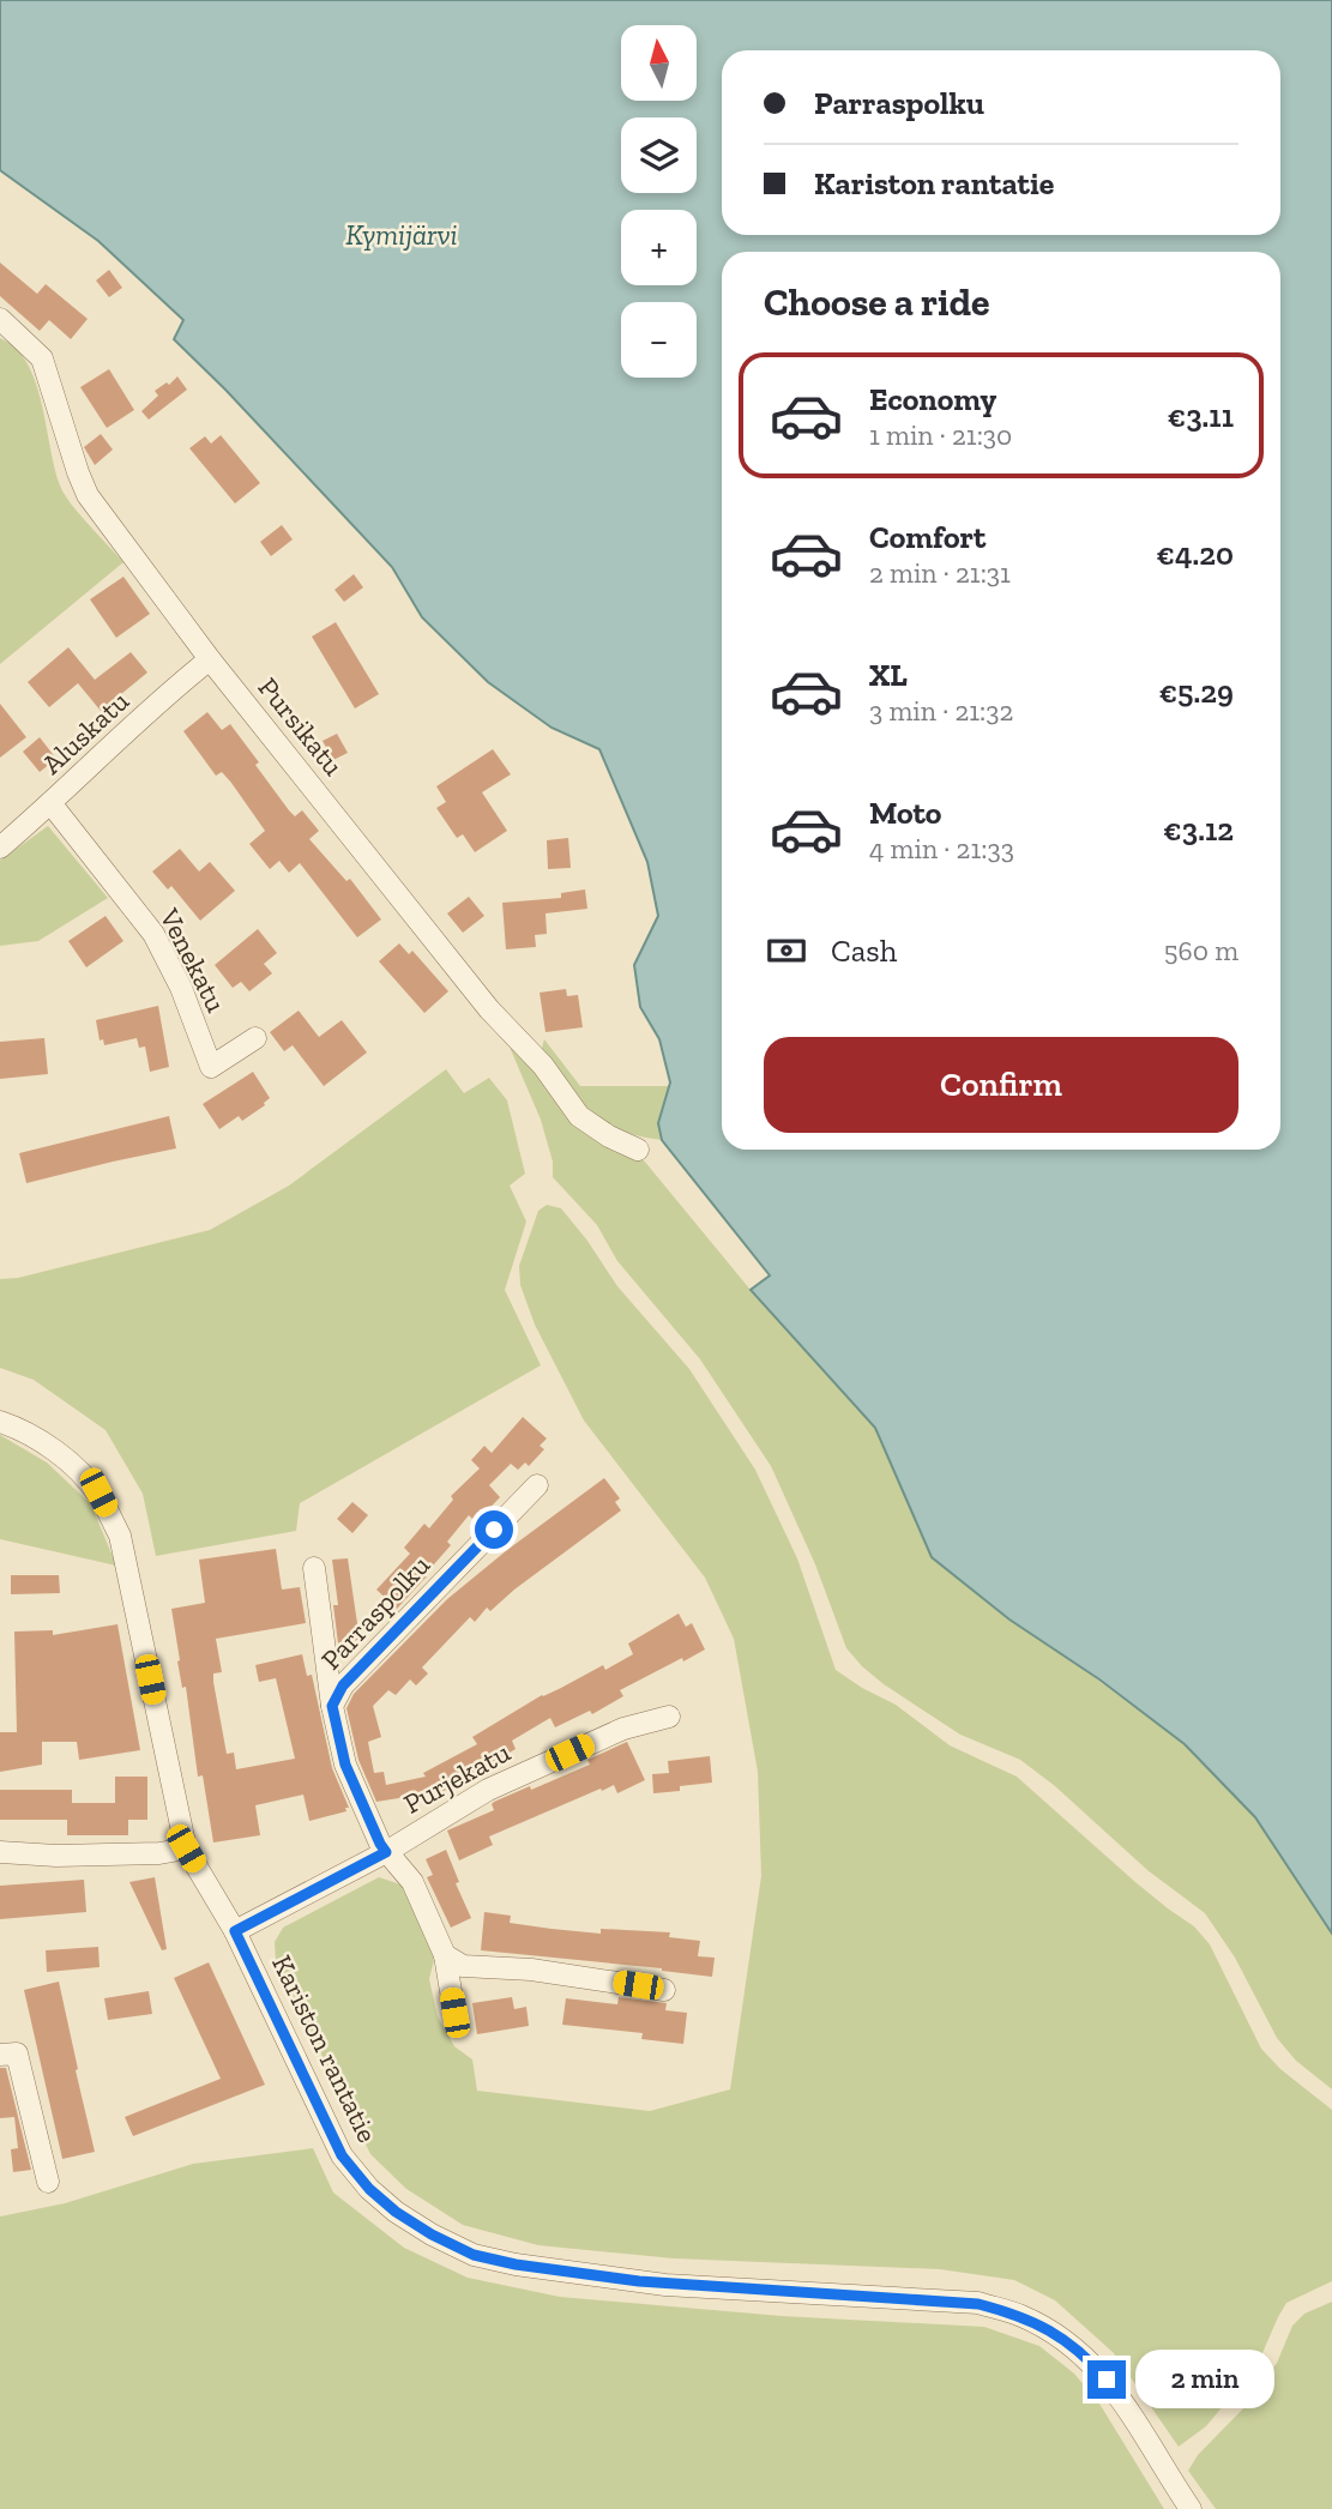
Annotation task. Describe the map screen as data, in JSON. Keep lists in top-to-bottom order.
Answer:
{
  "streets": {
    "street": [
      "Pursikatu",
      "Aluskatu",
      "Venekatu",
      "Parraspolku",
      "Purjekatu",
      "Kariston rantatie"
    ]
  },
  "crossings": [
    ["Pursikatu", "Aluskatu"],
    ["Aluskatu", "Venekatu"],
    ["Parraspolku", "Purjekatu"],
    ["Purjekatu", "Kariston rantatie"]
  ],
  "water": ["Kymijärvi"],
  "north": "top",
  "page": {
    "map_buttons": ["+", "−"],
    "banner": ["Parraspolku", "Kariston rantatie"],
    "heading": "Choose a ride",
    "list": [
      {
        "name": "Economy",
        "note": "1 min · 21:30",
        "value": "€3.11"
      },
      {
        "name": "Comfort",
        "note": "2 min · 21:31",
        "value": "€4.20"
      },
      {
        "name": "XL",
        "note": "3 min · 21:32",
        "value": "€5.29"
      },
      {
        "name": "Moto",
        "note": "4 min · 21:33",
        "value": "€3.12"
      }
    ],
    "pay": ["Cash", "560 m"],
    "buttons": "Confirm",
    "bubble": "2 min"
  }
}
